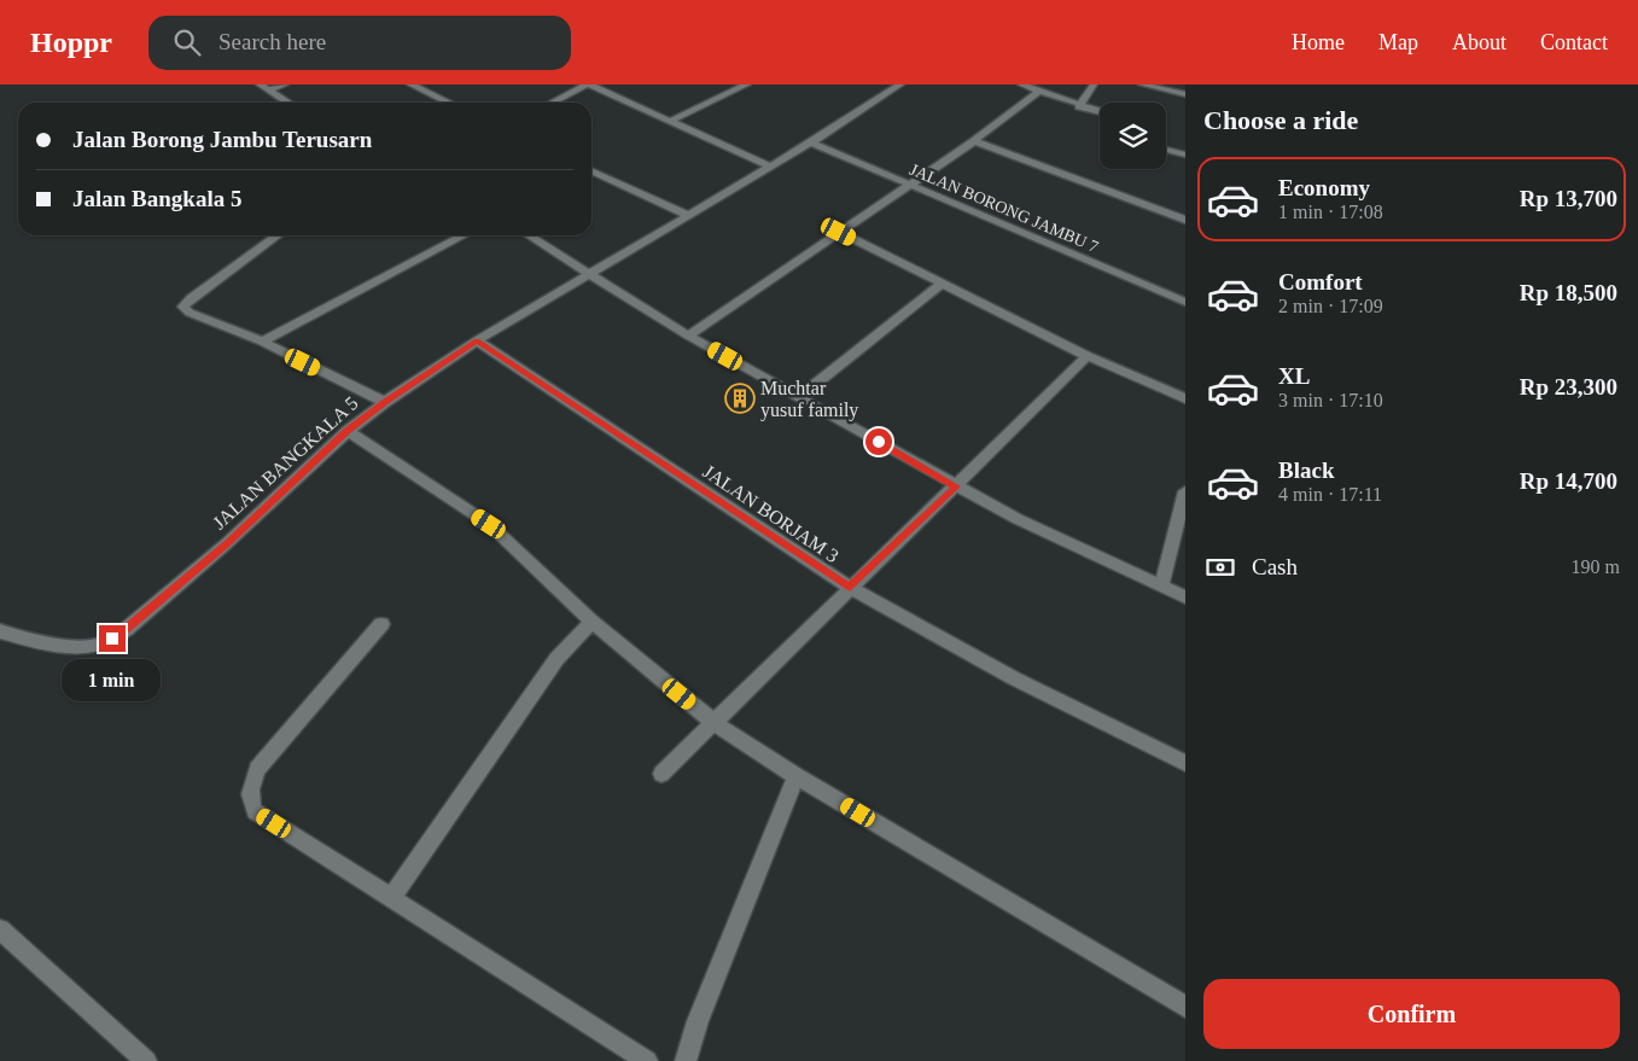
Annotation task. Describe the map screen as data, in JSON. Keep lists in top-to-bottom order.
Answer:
{
  "streets": {
    "street": ["JALAN BORONG JAMBU 7", "JALAN BANGKALA 5", "JALAN BORJAM 3"]
  },
  "crossings": [
    ["JALAN BORONG JAMBU 7", "JALAN BANGKALA 5"],
    ["JALAN BANGKALA 5", "JALAN BORJAM 3"]
  ],
  "places": {
    "building": ["Muchtar yusuf family"]
  },
  "page": {
    "header": "Hoppr",
    "search": "Search here",
    "nav": [
      "Home",
      "Map",
      "About",
      "Contact"
    ],
    "heading": "Choose a ride",
    "banner": ["Jalan Borong Jambu Terusarn", "Jalan Bangkala 5"],
    "list": [
      {
        "name": "Economy",
        "note": "1 min · 17:08",
        "value": "Rp 13,700"
      },
      {
        "name": "Comfort",
        "note": "2 min · 17:09",
        "value": "Rp 18,500"
      },
      {
        "name": "XL",
        "note": "3 min · 17:10",
        "value": "Rp 23,300"
      },
      {
        "name": "Black",
        "note": "4 min · 17:11",
        "value": "Rp 14,700"
      }
    ],
    "pay": ["Cash", "190 m"],
    "bubble": "1 min",
    "buttons": "Confirm"
  }
}
